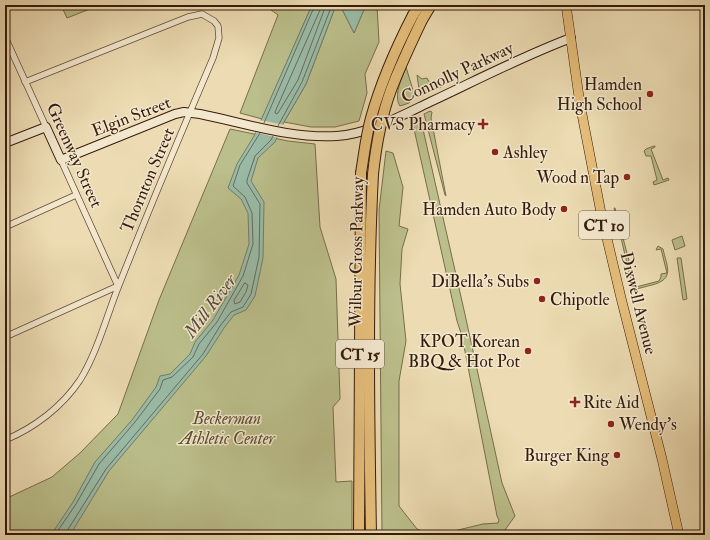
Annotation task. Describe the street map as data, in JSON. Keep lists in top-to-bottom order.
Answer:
{
  "streets": {
    "highway": ["Wilbur Cross Parkway", "CT 15"],
    "main road": [
      "Connolly Parkway",
      "Elgin Street",
      "Greenway Street",
      "CT 10",
      "Dixwell Avenue"
    ],
    "street": ["Thornton Street"]
  },
  "crossings": [
    ["Connolly Parkway", "Elgin Street"],
    ["Connolly Parkway", "Thornton Street"],
    ["Connolly Parkway", "Dixwell Avenue"],
    ["Elgin Street", "Greenway Street"],
    ["Elgin Street", "Thornton Street"],
    ["Greenway Street", "Thornton Street"]
  ],
  "water": ["Mill River"],
  "parks": ["Beckerman Athletic Center"],
  "places": {
    "other": [
      "Hamden High School",
      "Ashley",
      "Wood n Tap",
      "Hamden Auto Body",
      "DiBella's Subs",
      "Chipotle",
      "KPOT Korean BBQ & Hot Pot",
      "Wendy's",
      "Burger King"
    ],
    "health": ["CVS Pharmacy", "Rite Aid"]
  }
}
